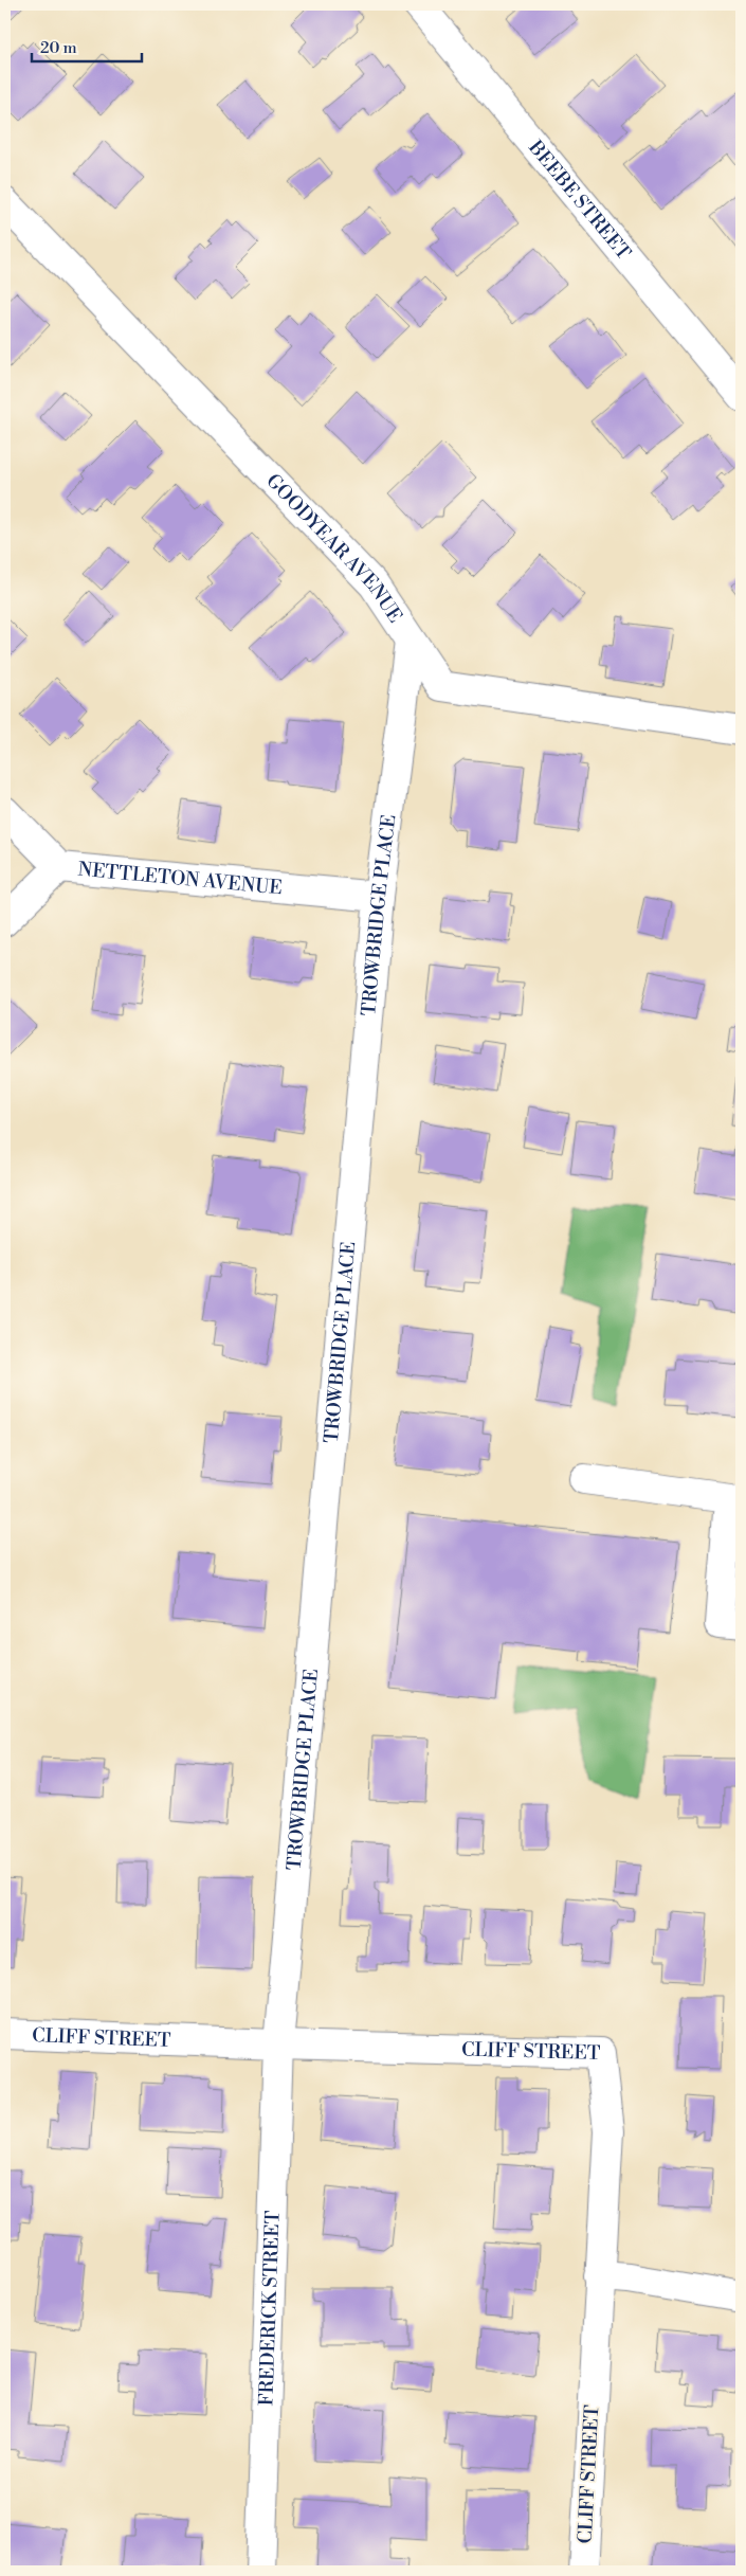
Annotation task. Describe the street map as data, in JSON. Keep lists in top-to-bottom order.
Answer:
{
  "streets": {
    "street": [
      "BEEBE STREET",
      "GOODYEAR AVENUE",
      "NETTLETON AVENUE",
      "TROWBRIDGE PLACE",
      "CLIFF STREET",
      "FREDERICK STREET"
    ]
  },
  "crossings": [
    ["GOODYEAR AVENUE", "TROWBRIDGE PLACE"],
    ["NETTLETON AVENUE", "TROWBRIDGE PLACE"],
    ["TROWBRIDGE PLACE", "CLIFF STREET"],
    ["TROWBRIDGE PLACE", "FREDERICK STREET"],
    ["CLIFF STREET", "FREDERICK STREET"]
  ],
  "scale_bar": "20 m"
}
